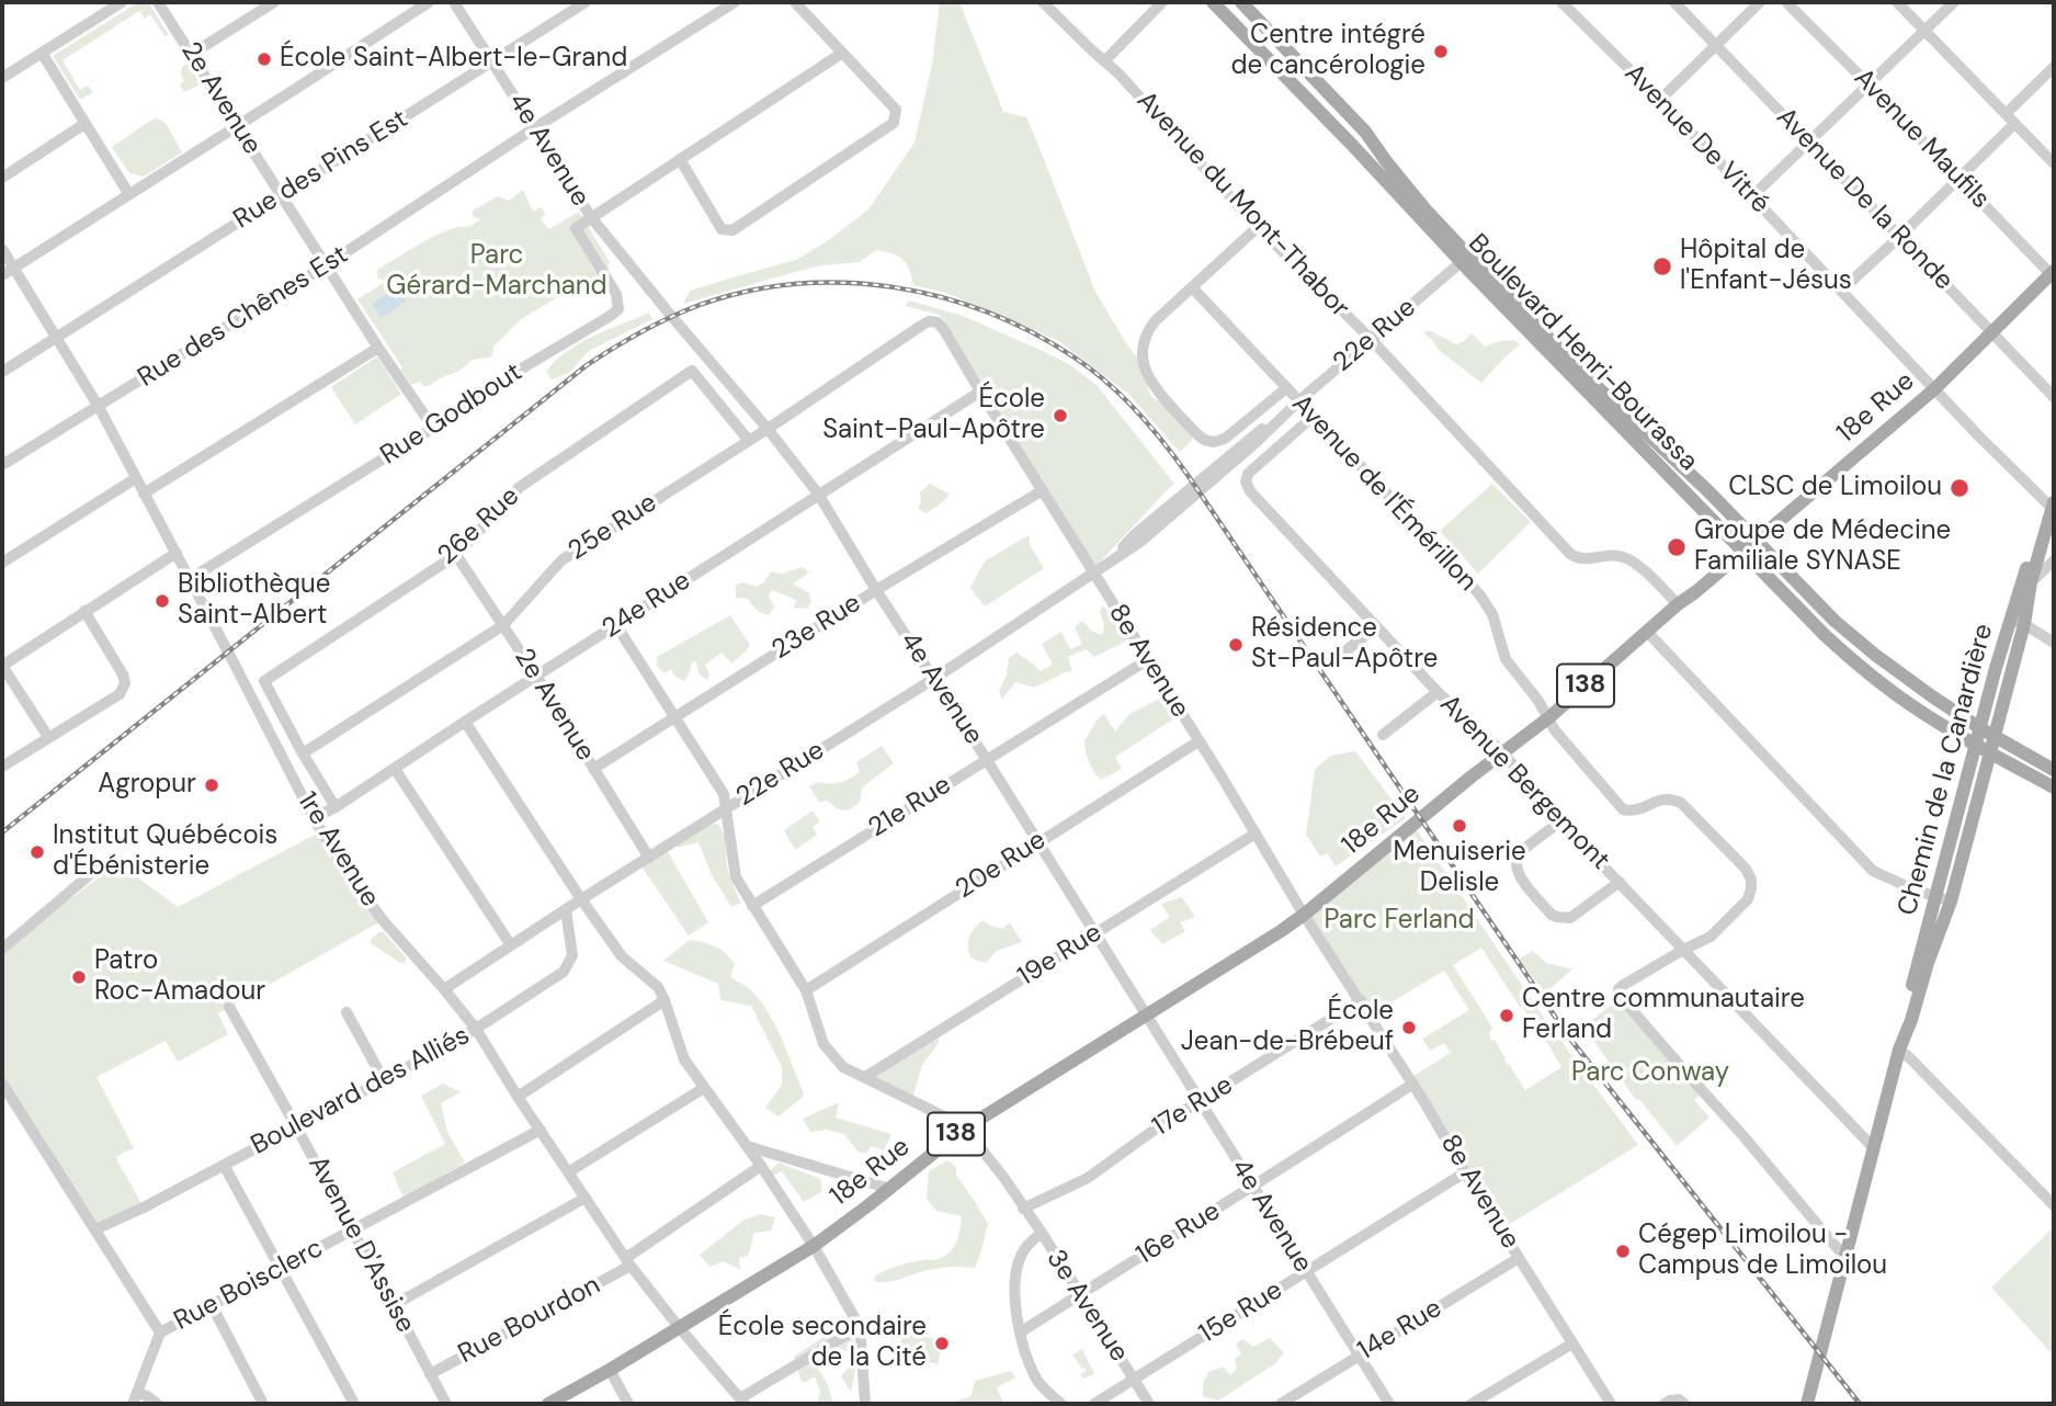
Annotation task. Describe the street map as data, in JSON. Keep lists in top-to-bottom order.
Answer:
{
  "streets": {
    "main road": [
      "Boulevard Henri-Bourassa",
      "18e Rue",
      "138",
      "Chemin de la Canardière"
    ],
    "street": [
      "2e Avenue",
      "Avenue De Vitré",
      "Avenue Maufils",
      "4e Avenue",
      "Rue des Pins Est",
      "Avenue De la Ronde",
      "Avenue du Mont-Thabor",
      "Rue des Chênes Est",
      "22e Rue",
      "Rue Godbout",
      "Avenue de l'Émérillon",
      "26e Rue",
      "25e Rue",
      "24e Rue",
      "23e Rue",
      "8e Avenue",
      "Avenue Bergemont",
      "21e Rue",
      "1re Avenue",
      "20e Rue",
      "19e Rue",
      "Boulevard des Alliés",
      "17e Rue",
      "16e Rue",
      "Avenue D'Assise",
      "Rue Boisclerc",
      "3e Avenue",
      "15e Rue",
      "Rue Bourdon",
      "14e Rue"
    ]
  },
  "crossings": [
    ["2e Avenue", "Rue des Pins Est"],
    ["2e Avenue", "Rue des Chênes Est"],
    ["2e Avenue", "22e Rue"],
    ["2e Avenue", "Rue Godbout"],
    ["2e Avenue", "26e Rue"],
    ["2e Avenue", "25e Rue"],
    ["2e Avenue", "24e Rue"],
    ["2e Avenue", "23e Rue"],
    ["Avenue De Vitré", "18e Rue"],
    ["Avenue De Vitré", "Chemin de la Canardière"],
    ["Avenue Maufils", "18e Rue"],
    ["4e Avenue", "Rue des Pins Est"],
    ["4e Avenue", "Rue des Chênes Est"],
    ["4e Avenue", "22e Rue"],
    ["4e Avenue", "18e Rue"],
    ["4e Avenue", "Rue Godbout"],
    ["4e Avenue", "25e Rue"],
    ["4e Avenue", "24e Rue"],
    ["4e Avenue", "23e Rue"],
    ["4e Avenue", "21e Rue"],
    ["4e Avenue", "20e Rue"],
    ["4e Avenue", "19e Rue"],
    ["4e Avenue", "17e Rue"],
    ["4e Avenue", "16e Rue"],
    ["4e Avenue", "15e Rue"],
    ["4e Avenue", "14e Rue"],
    ["Rue des Pins Est", "1re Avenue"],
    ["Avenue De la Ronde", "18e Rue"],
    ["Avenue du Mont-Thabor", "22e Rue"],
    ["Avenue du Mont-Thabor", "18e Rue"],
    ["Rue des Chênes Est", "1re Avenue"],
    ["22e Rue", "Boulevard Henri-Bourassa"],
    ["22e Rue", "Avenue de l'Émérillon"],
    ["22e Rue", "8e Avenue"],
    ["22e Rue", "1re Avenue"],
    ["22e Rue", "Boulevard des Alliés"],
    ["22e Rue", "3e Avenue"],
    ["Boulevard Henri-Bourassa", "18e Rue"],
    ["Boulevard Henri-Bourassa", "Chemin de la Canardière"],
    ["18e Rue", "Avenue de l'Émérillon"],
    ["18e Rue", "8e Avenue"],
    ["18e Rue", "138"],
    ["18e Rue", "Avenue Bergemont"],
    ["18e Rue", "1re Avenue"],
    ["18e Rue", "3e Avenue"],
    ["Rue Godbout", "1re Avenue"],
    ["Avenue de l'Émérillon", "Avenue Bergemont"],
    ["26e Rue", "25e Rue"],
    ["26e Rue", "1re Avenue"],
    ["25e Rue", "8e Avenue"],
    ["25e Rue", "1re Avenue"],
    ["24e Rue", "8e Avenue"],
    ["24e Rue", "1re Avenue"],
    ["24e Rue", "3e Avenue"],
    ["23e Rue", "8e Avenue"],
    ["23e Rue", "3e Avenue"],
    ["8e Avenue", "21e Rue"],
    ["8e Avenue", "20e Rue"],
    ["8e Avenue", "19e Rue"],
    ["8e Avenue", "17e Rue"],
    ["8e Avenue", "16e Rue"],
    ["8e Avenue", "15e Rue"],
    ["8e Avenue", "14e Rue"],
    ["138", "1re Avenue"],
    ["Chemin de la Canardière", "Avenue Bergemont"],
    ["21e Rue", "3e Avenue"],
    ["1re Avenue", "Boulevard des Alliés"],
    ["1re Avenue", "Rue Boisclerc"],
    ["1re Avenue", "Rue Bourdon"],
    ["20e Rue", "3e Avenue"],
    ["19e Rue", "3e Avenue"],
    ["Boulevard des Alliés", "Avenue D'Assise"],
    ["17e Rue", "3e Avenue"],
    ["16e Rue", "3e Avenue"],
    ["Avenue D'Assise", "Rue Boisclerc"],
    ["Avenue D'Assise", "Rue Bourdon"],
    ["3e Avenue", "15e Rue"]
  ],
  "parks": ["Parc Gérard-Marchand", "Parc Ferland", "Parc Conway"],
  "places": [
    "Centre intégré de cancérologie",
    "École Saint-Albert-le-Grand",
    "Hôpital de l'Enfant-Jésus",
    "École Saint-Paul-Apôtre",
    "CLSC de Limoilou",
    "Groupe de Médecine Familiale SYNASE",
    "Bibliothèque Saint-Albert",
    "Résidence St-Paul-Apôtre",
    "Agropur",
    "Menuiserie Delisle",
    "Institut Québécois d'Ébénisterie",
    "Patro Roc-Amadour",
    "Centre communautaire Ferland",
    "École Jean-de-Brébeuf",
    "Cégep Limoilou - Campus de Limoilou",
    "École secondaire de la Cité"
  ]
}
